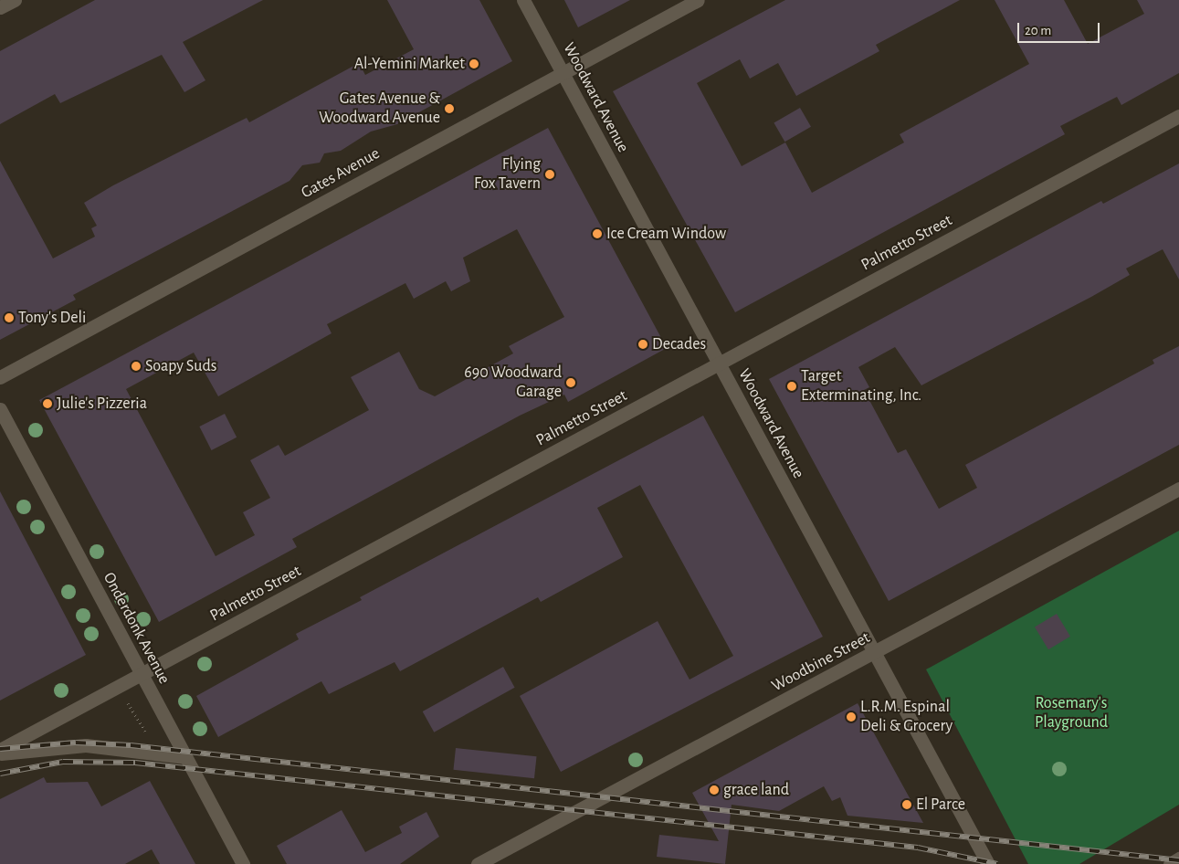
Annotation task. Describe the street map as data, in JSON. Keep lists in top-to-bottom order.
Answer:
{
  "streets": {
    "street": [
      "Woodward Avenue",
      "Gates Avenue",
      "Palmetto Street",
      "Onderdonk Avenue",
      "Woodbine Street"
    ]
  },
  "crossings": [
    ["Woodward Avenue", "Gates Avenue"],
    ["Woodward Avenue", "Palmetto Street"],
    ["Woodward Avenue", "Woodbine Street"],
    ["Palmetto Street", "Onderdonk Avenue"]
  ],
  "parks": ["Rosemary's Playground"],
  "places": [
    "Al-Yemini Market",
    "Gates Avenue & Woodward Avenue",
    "Flying Fox Tavern",
    "Ice Cream Window",
    "Tony's Deli",
    "Decades",
    "Soapy Suds",
    "690 Woodward Garage",
    "Target Exterminating, Inc.",
    "Julie's Pizzeria",
    "L.R.M. Espinal Deli & Grocery",
    "grace land",
    "El Parce"
  ],
  "scale_bar": "20 m"
}
